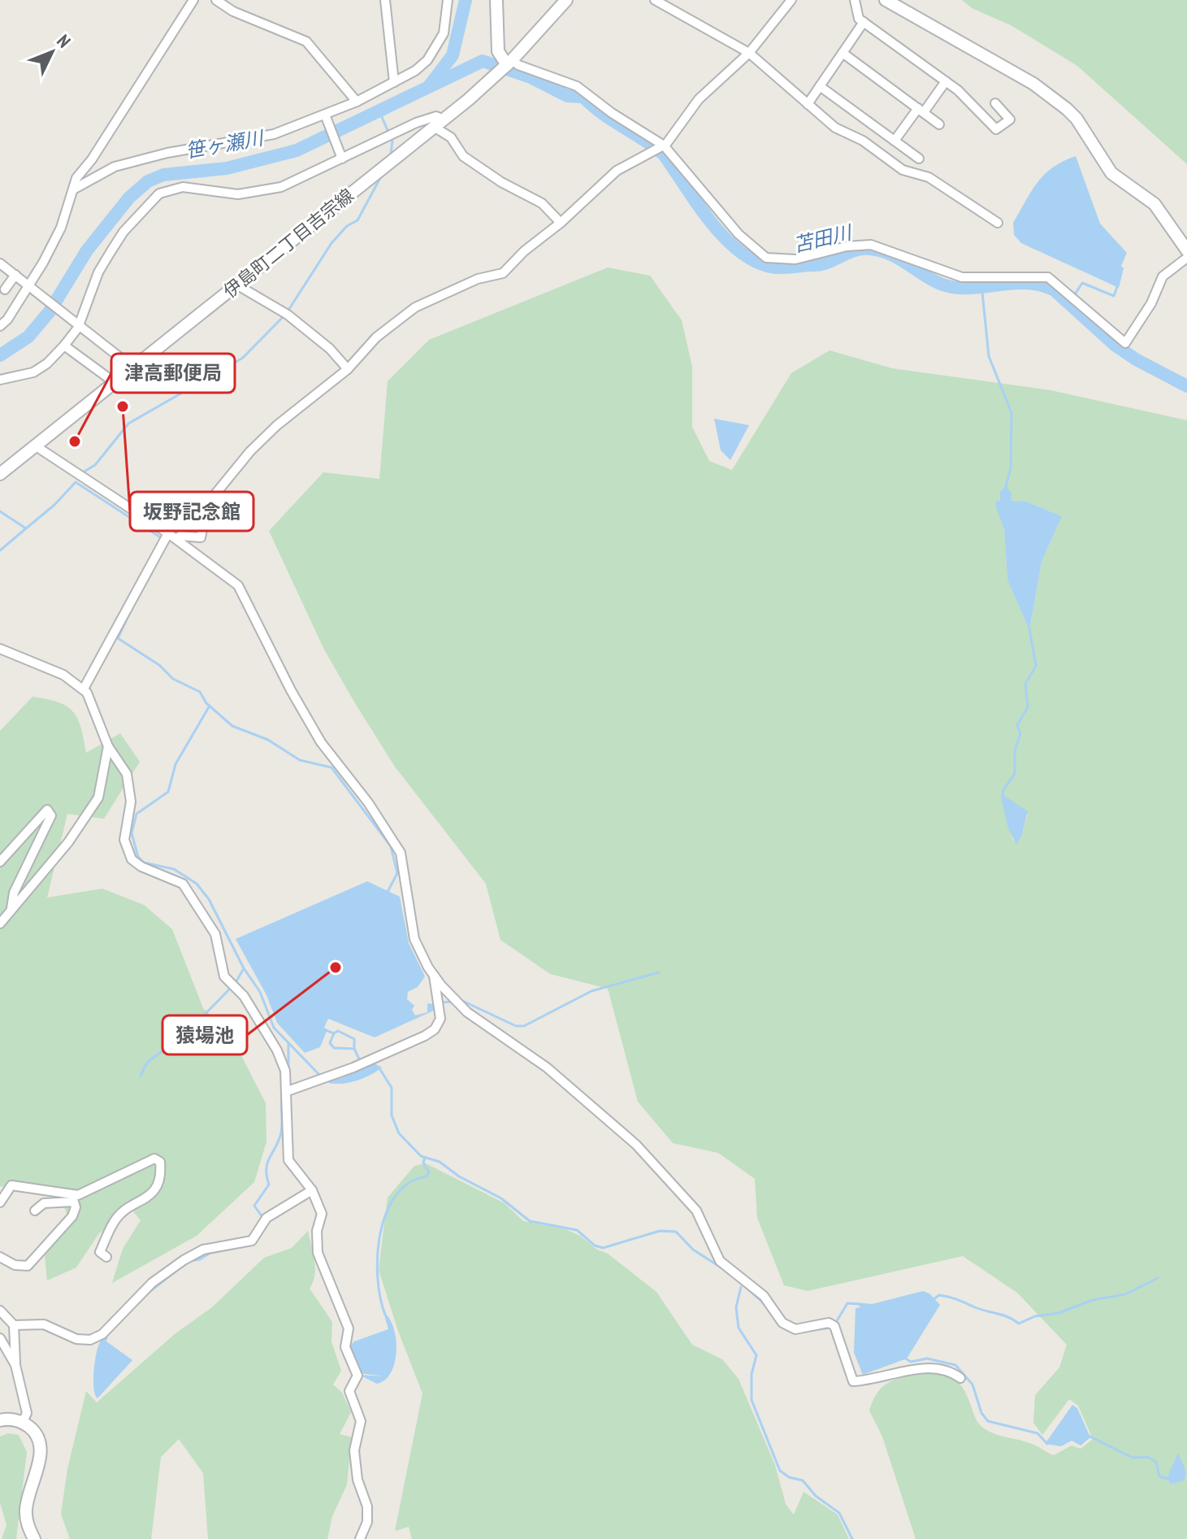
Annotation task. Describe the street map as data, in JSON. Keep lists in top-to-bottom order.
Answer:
{
  "streets": {
    "street": ["伊島町二丁目吉宗線"]
  },
  "water": ["笹ヶ瀬川", "苫田川"],
  "places": ["坂野記念館", "津高郵便局", "猿場池"],
  "north": "top right"
}
